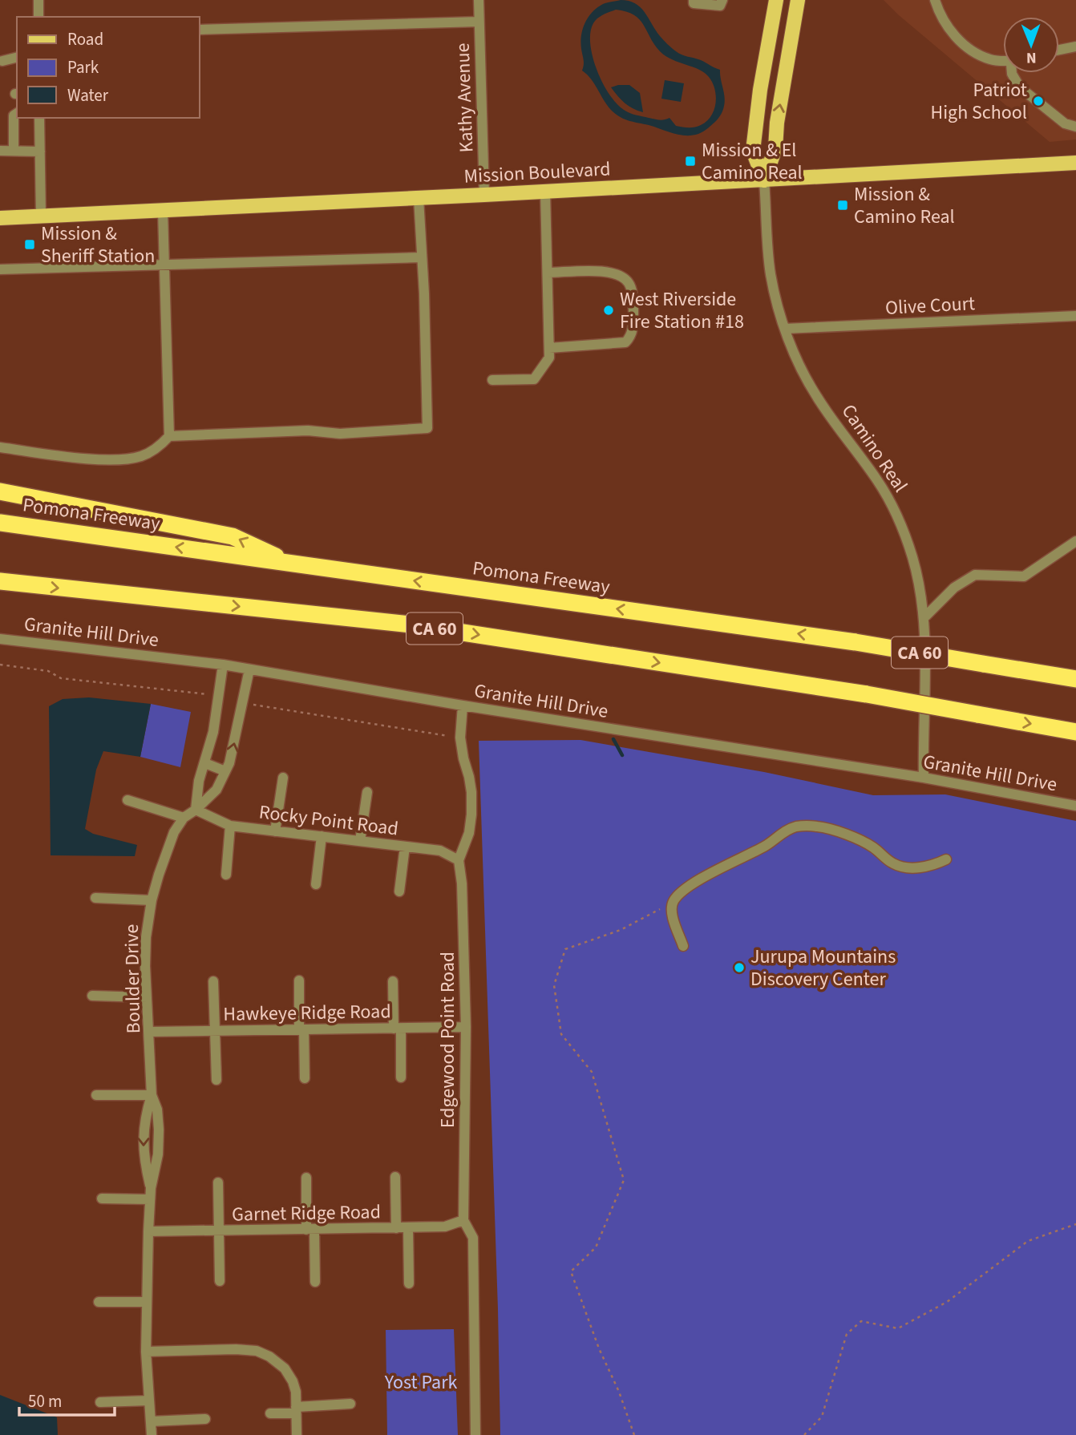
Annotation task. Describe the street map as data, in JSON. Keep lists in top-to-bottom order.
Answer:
{
  "streets": {
    "highway": ["Pomona Freeway", "CA 60"],
    "main road": ["Mission Boulevard", "Camino Real"],
    "street": [
      "Kathy Avenue",
      "Olive Court",
      "Granite Hill Drive",
      "Rocky Point Road",
      "Boulder Drive",
      "Hawkeye Ridge Road",
      "Edgewood Point Road",
      "Garnet Ridge Road"
    ]
  },
  "crossings": [
    ["Kathy Avenue", "Mission Boulevard"],
    ["Mission Boulevard", "Camino Real"],
    ["Olive Court", "Camino Real"],
    ["Camino Real", "Granite Hill Drive"],
    ["Granite Hill Drive", "Boulder Drive"],
    ["Rocky Point Road", "Boulder Drive"],
    ["Rocky Point Road", "Edgewood Point Road"],
    ["Boulder Drive", "Hawkeye Ridge Road"],
    ["Boulder Drive", "Garnet Ridge Road"],
    ["Hawkeye Ridge Road", "Edgewood Point Road"],
    ["Edgewood Point Road", "Garnet Ridge Road"]
  ],
  "parks": ["Yost Park"],
  "places": {
    "other": ["Patriot High School", "West Riverside Fire Station #18", "Jurupa Mountains Discovery Center"],
    "transit": ["Mission & El Camino Real", "Mission & Camino Real", "Mission & Sheriff Station"]
  },
  "legend": ["Road", "Park", "Water"],
  "scale_bar": "50 m",
  "north": "bottom"
}
